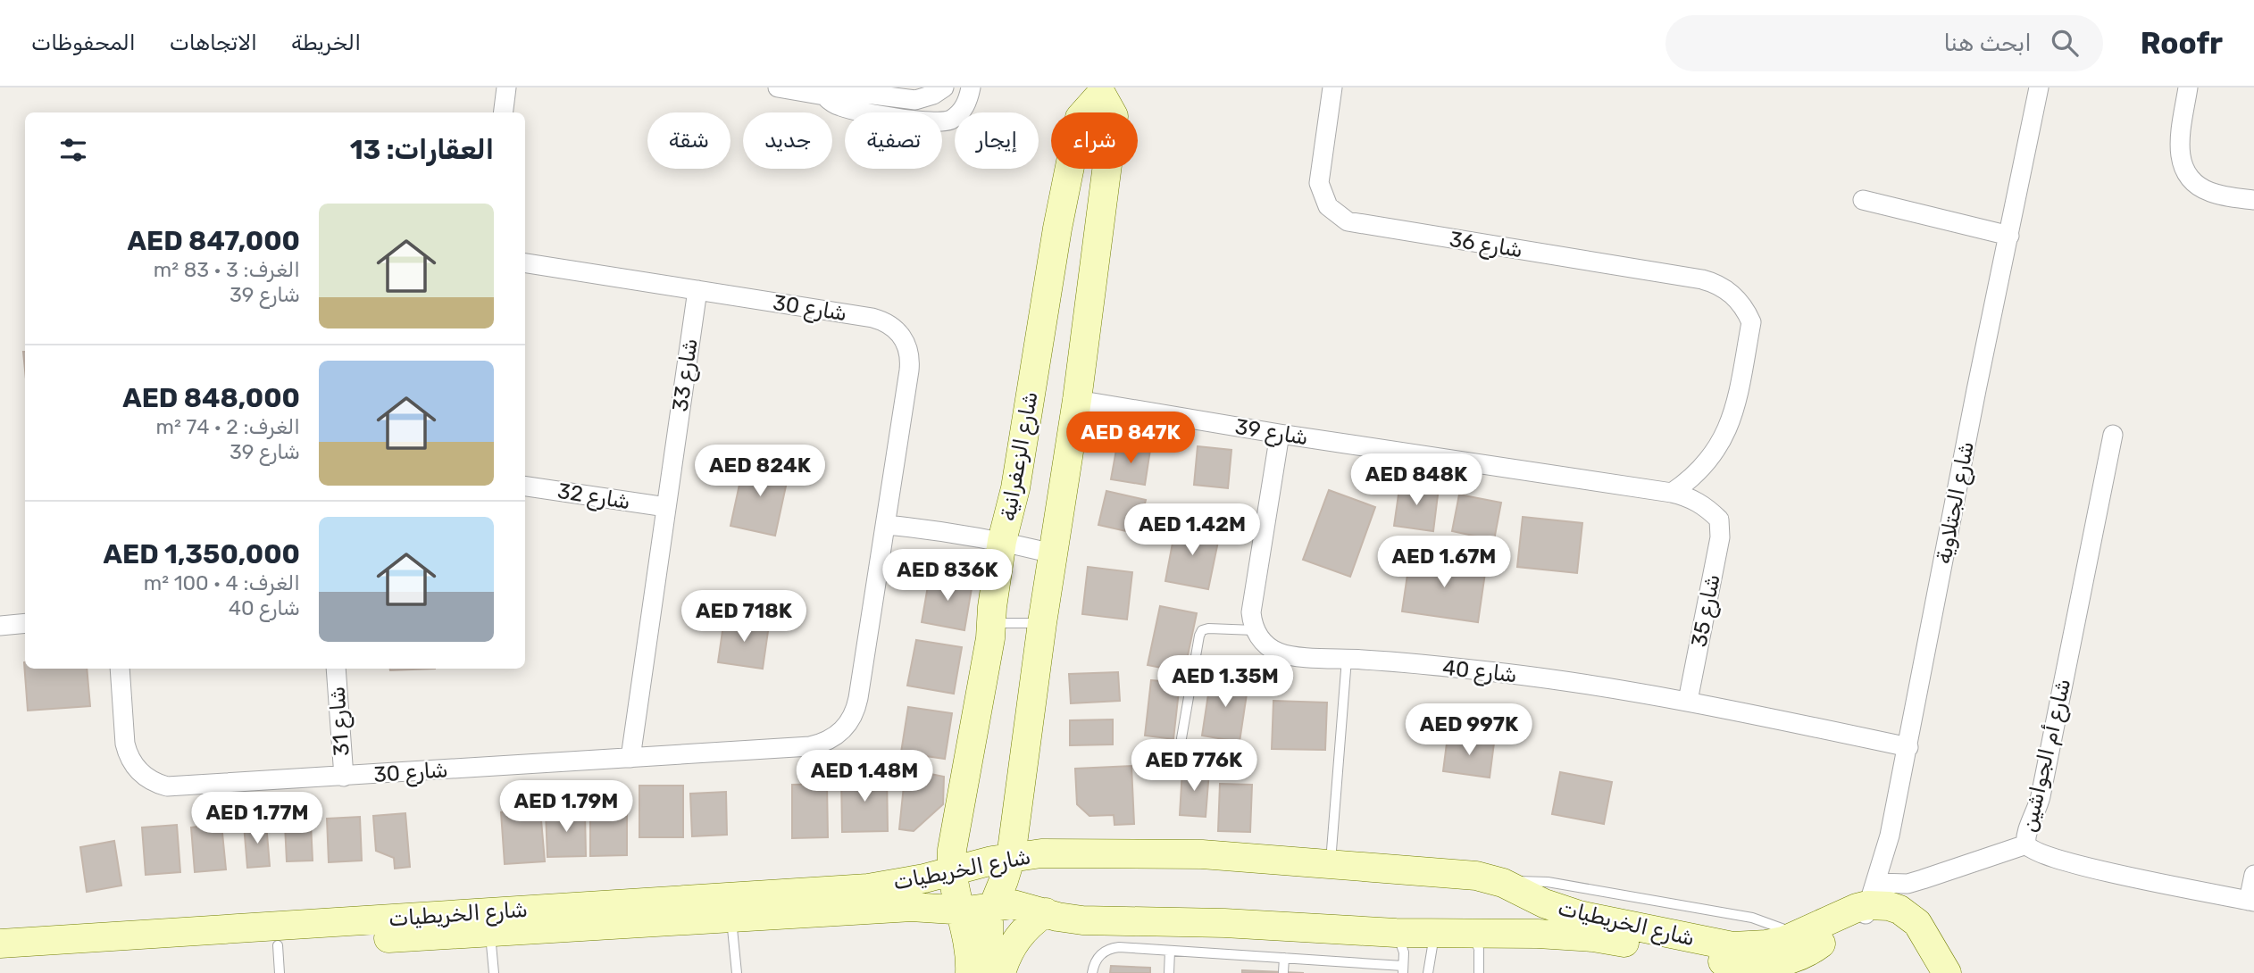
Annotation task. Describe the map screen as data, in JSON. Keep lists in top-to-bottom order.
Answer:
{
  "streets": {
    "street": [
      "شارع 36",
      "شارع 30",
      "شارع 33",
      "شارع 39",
      "شارع الزعفرانية",
      "شارع 32",
      "شارع الجتلاوية",
      "شارع 35",
      "شارع 40",
      "شارع 31",
      "شارع أم الجواشين",
      "شارع الخريطيات"
    ]
  },
  "crossings": [
    ["شارع 36", "شارع 39"],
    ["شارع 30", "شارع 33"],
    ["شارع 30", "شارع 31"],
    ["شارع 33", "شارع 32"],
    ["شارع 39", "شارع الزعفرانية"],
    ["شارع 39", "شارع 35"],
    ["شارع الزعفرانية", "شارع الخريطيات"],
    ["شارع الجتلاوية", "شارع 40"],
    ["شارع الجتلاوية", "شارع الخريطيات"],
    ["شارع 35", "شارع 40"]
  ],
  "page": {
    "header": "Roofr",
    "search": "ابحث هنا",
    "nav": ["الخريطة", "الاتجاهات", "المحفوظات"],
    "chip": [
      "شراء",
      "إيجار",
      "تصفية",
      "جديد",
      "شقة"
    ],
    "heading": "العقارات: 13",
    "list": [
      {
        "name": "AED 847,000",
        "note": "الغرف: 3 · 83 m² · شارع 39"
      },
      {
        "name": "AED 848,000",
        "note": "الغرف: 2 · 74 m² · شارع 39"
      },
      {
        "name": "AED 1,350,000",
        "note": "الغرف: 4 · 100 m² · شارع 40"
      }
    ],
    "price": [
      "AED 847K",
      "AED 824K",
      "AED 848K",
      "AED 1.42M",
      "AED 1.67M",
      "AED 836K",
      "AED 718K",
      "AED 1.35M",
      "AED 997K",
      "AED 776K",
      "AED 1.48M",
      "AED 1.79M",
      "AED 1.77M"
    ]
  }
}
